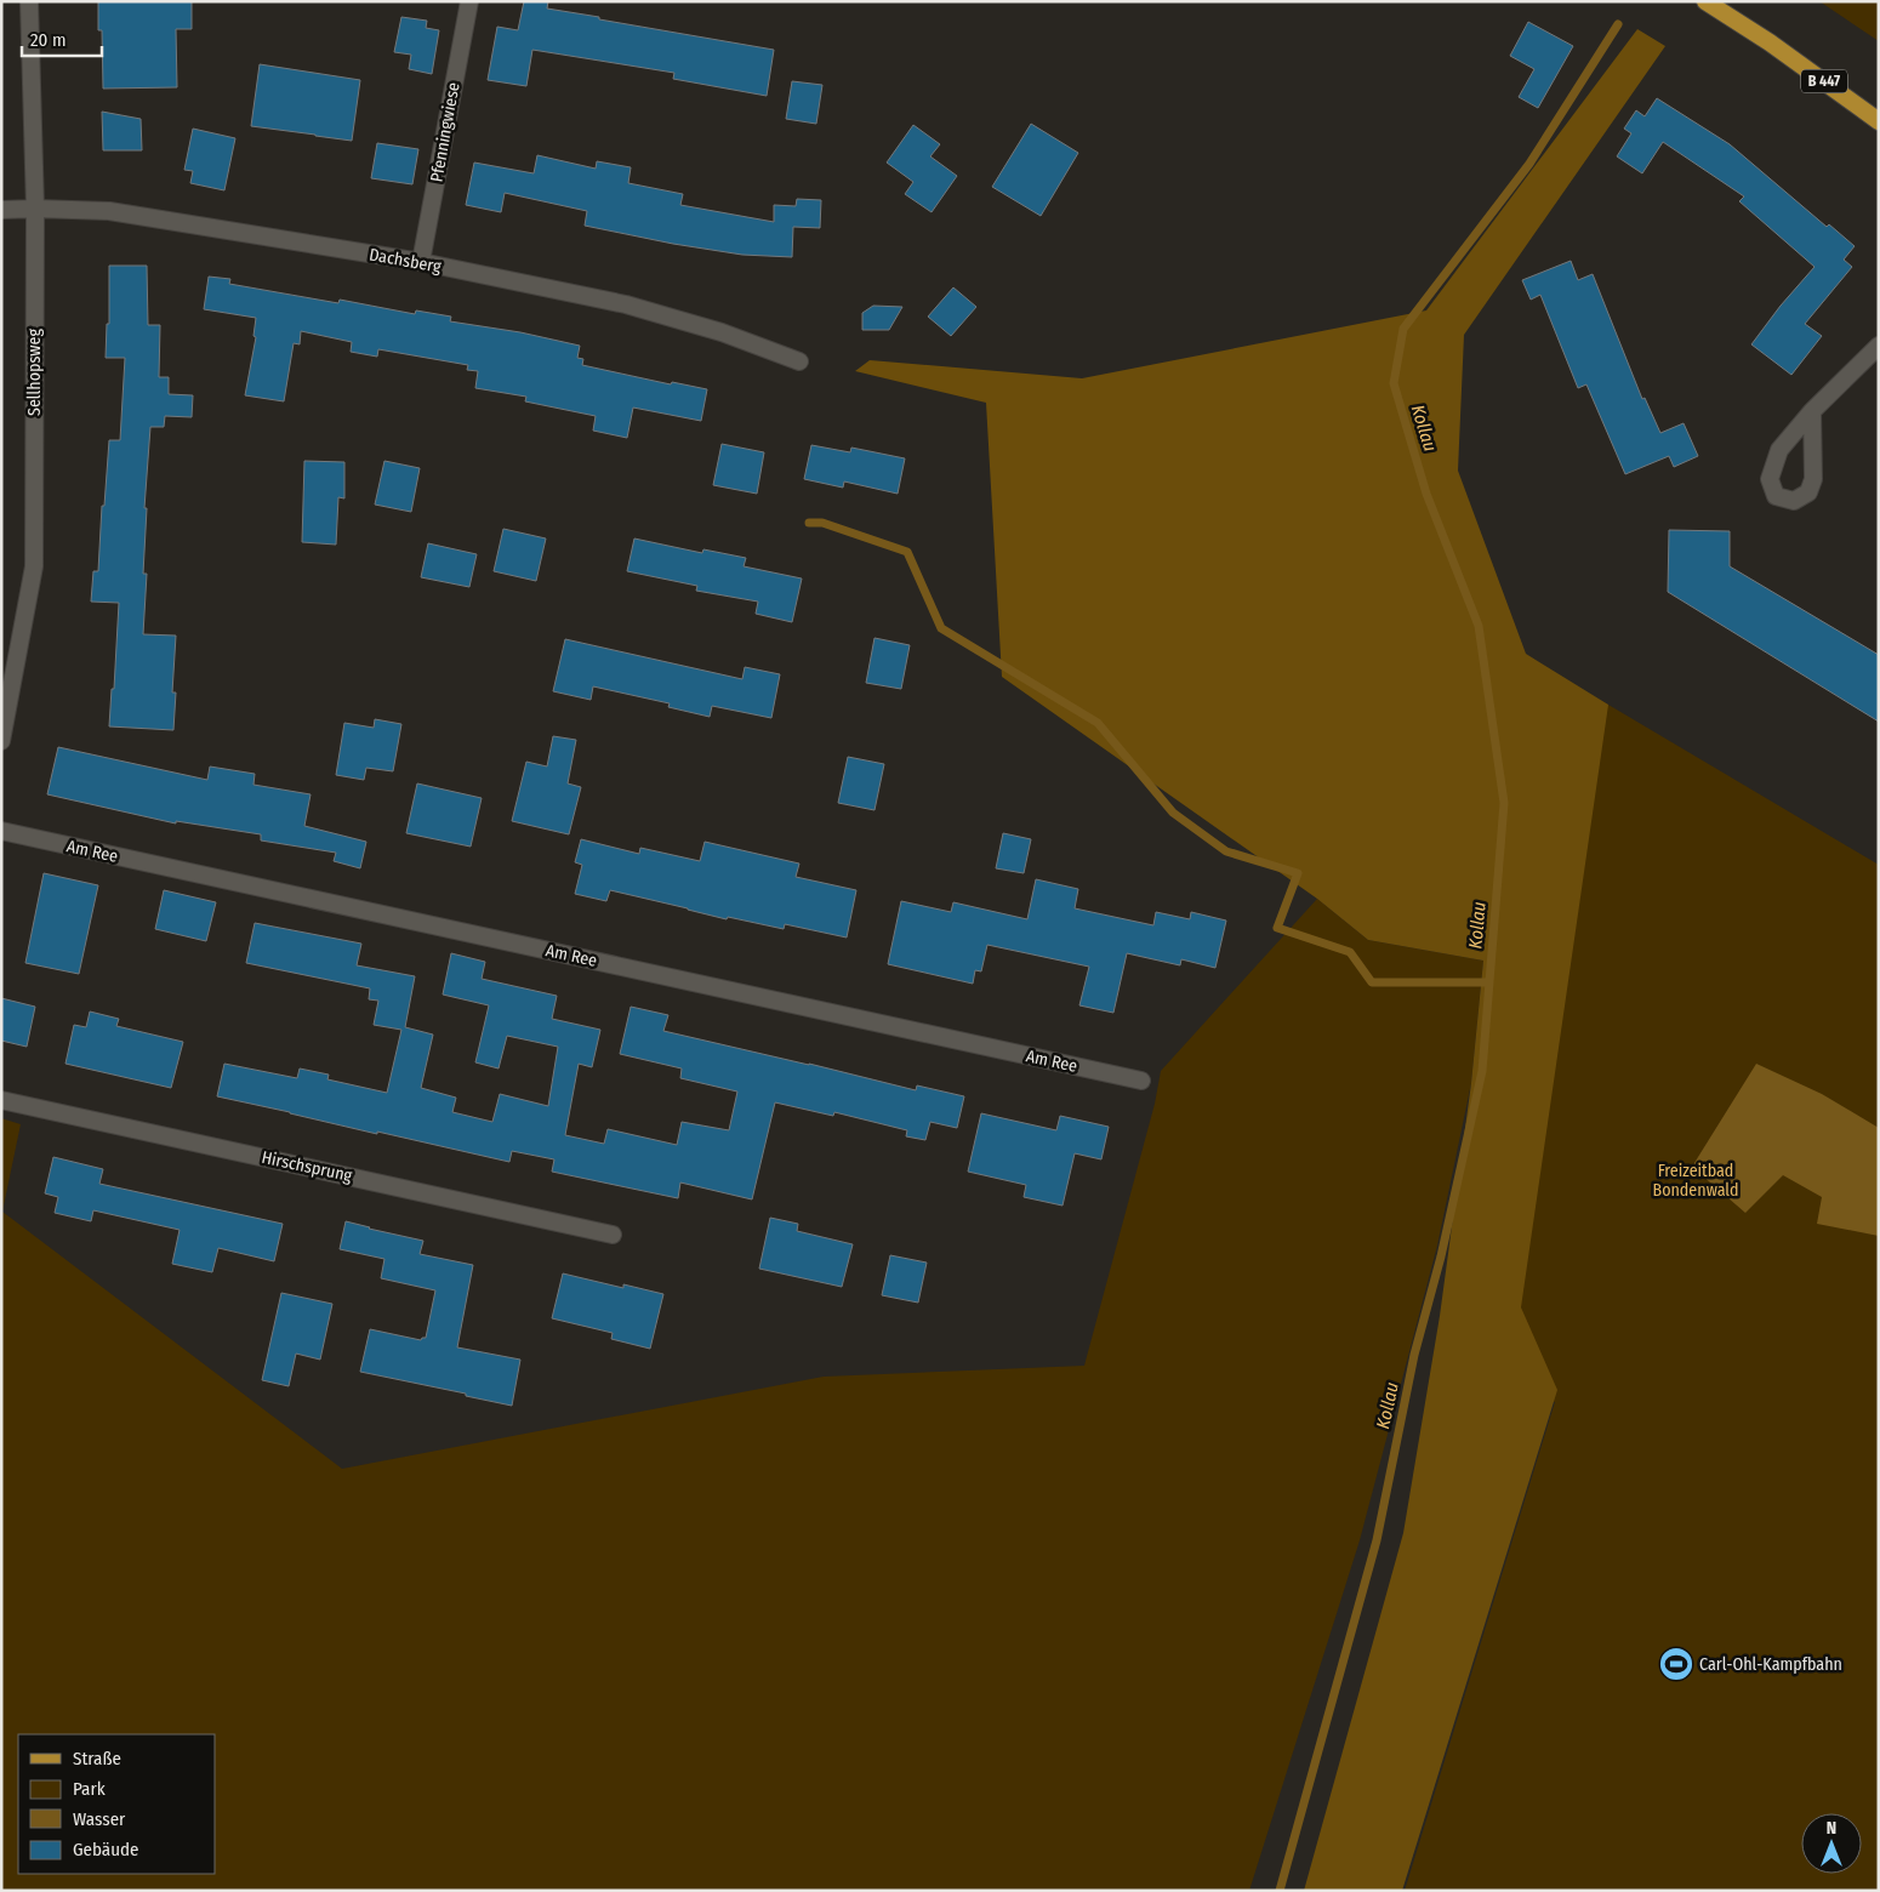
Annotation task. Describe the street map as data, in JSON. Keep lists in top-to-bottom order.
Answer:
{
  "streets": {
    "main road": ["B 447"],
    "street": [
      "Pfenningwiese",
      "Dachsberg",
      "Sellhopsweg",
      "Am Ree",
      "Hirschsprung"
    ]
  },
  "crossings": [
    ["Pfenningwiese", "Dachsberg"],
    ["Dachsberg", "Sellhopsweg"]
  ],
  "water": ["Kollau"],
  "parks": ["Freizeitbad Bondenwald"],
  "places": {
    "sports": ["Carl-Ohl-Kampfbahn"]
  },
  "legend": [
    "Straße",
    "Park",
    "Wasser",
    "Gebäude"
  ],
  "scale_bar": "20 m",
  "north": "top"
}
